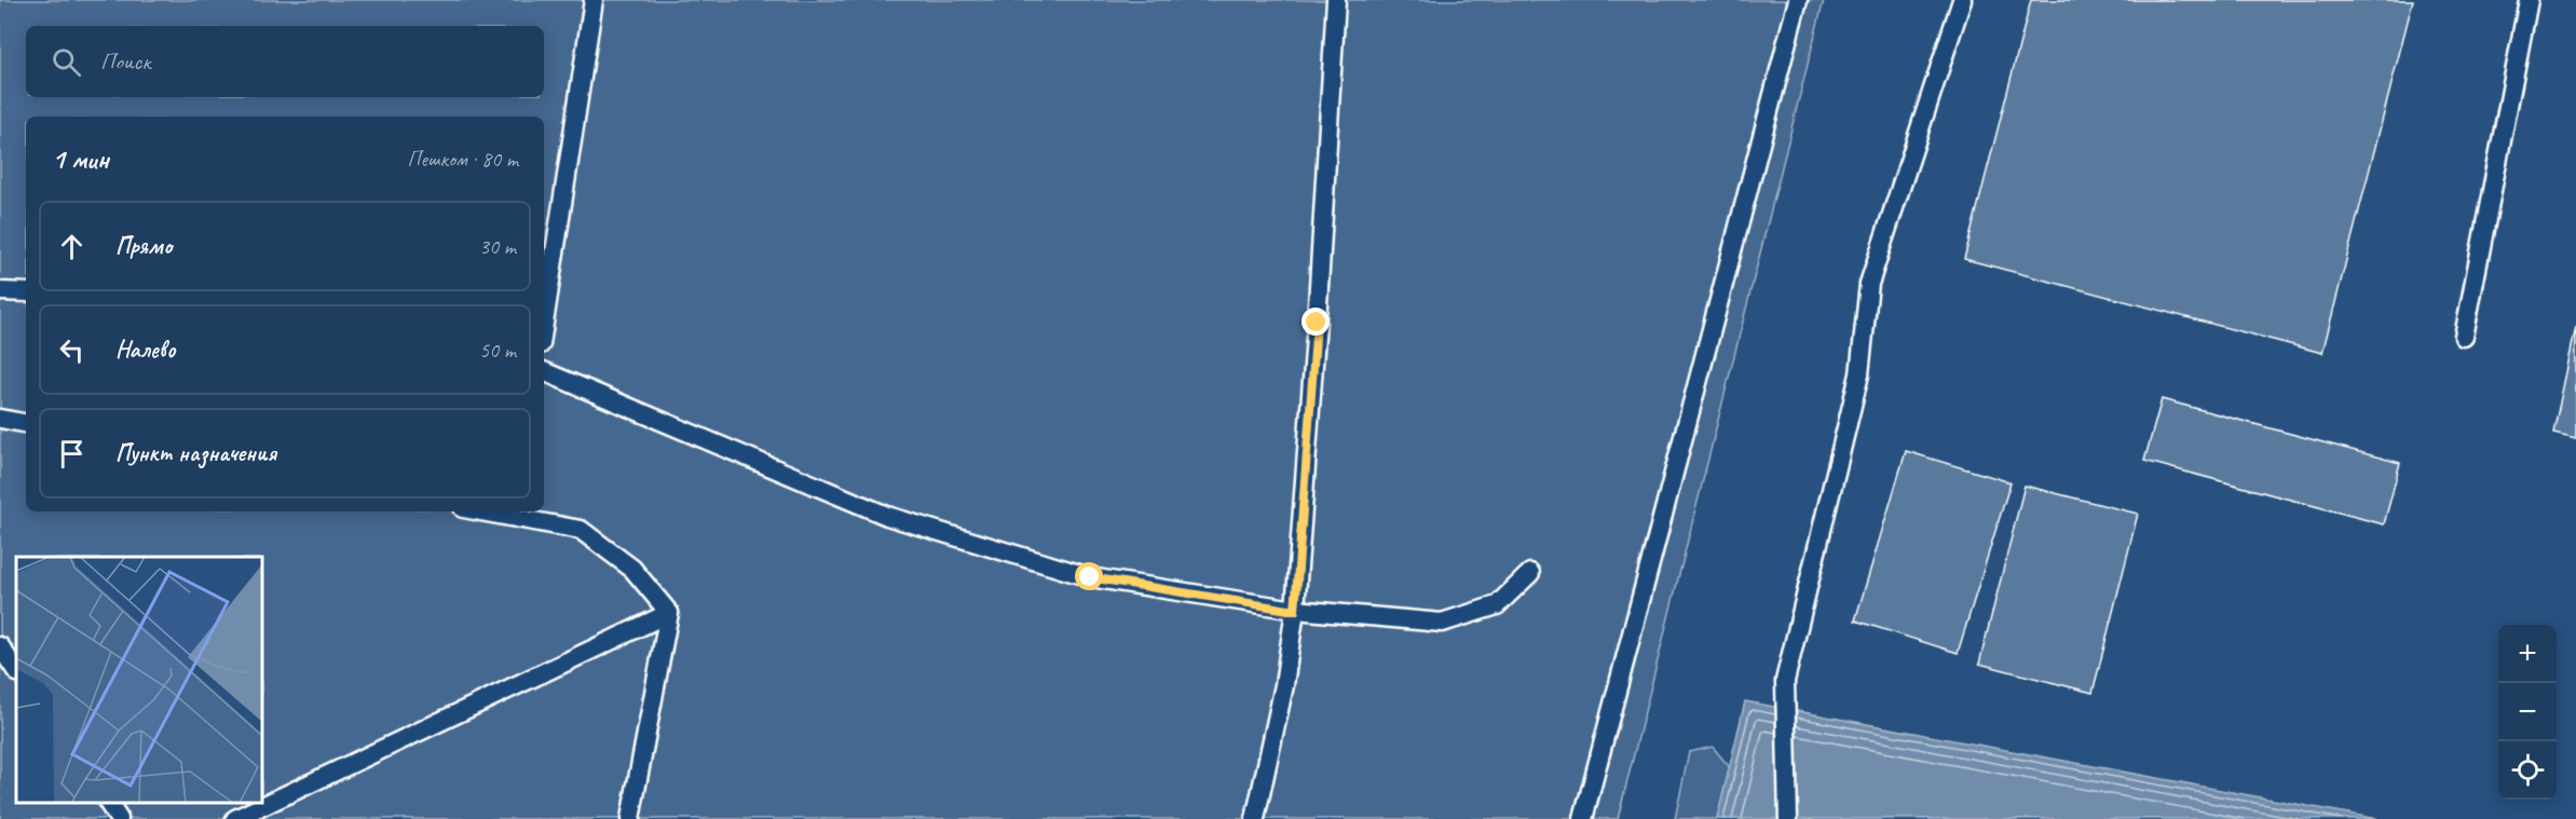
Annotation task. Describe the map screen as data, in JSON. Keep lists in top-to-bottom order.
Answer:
{
  "page": {
    "search": "Поиск",
    "heading": ["1 мин", "Пешком · 80 m"],
    "list": [
      ["Прямо", "30 m"],
      ["Налево", "50 m"],
      "Пункт назначения"
    ],
    "map_buttons": ["+", "−"]
  }
}
